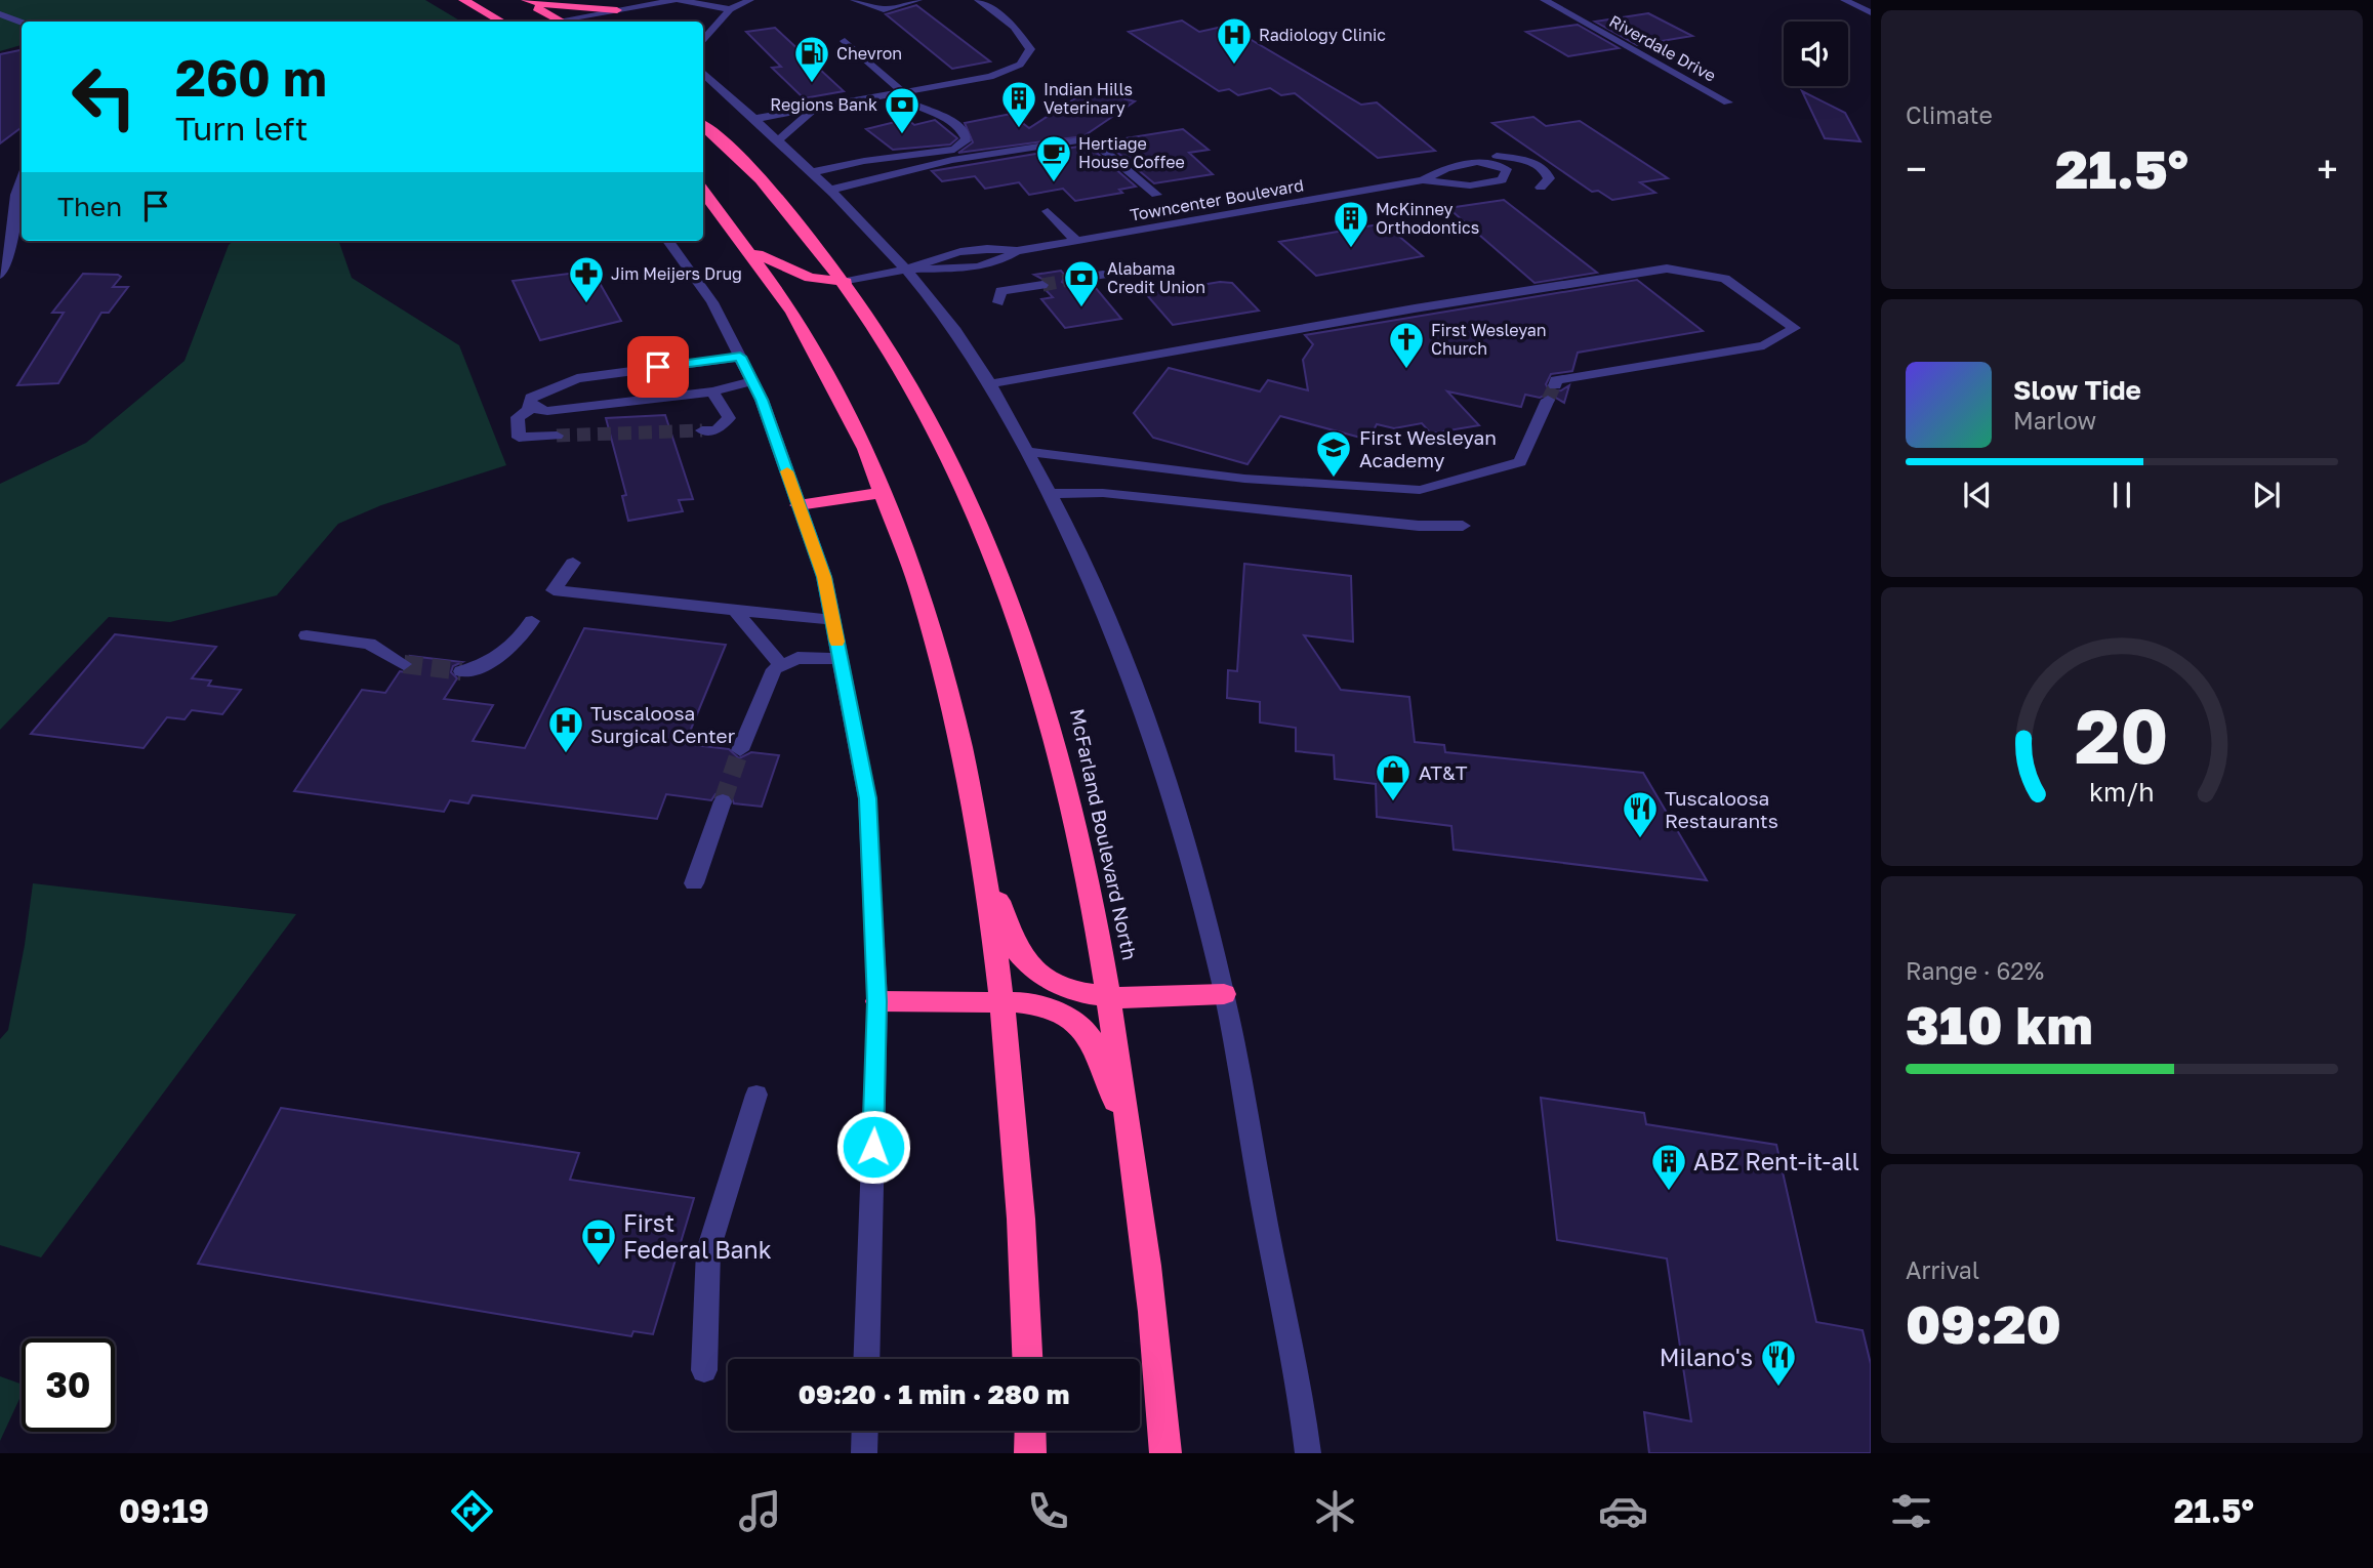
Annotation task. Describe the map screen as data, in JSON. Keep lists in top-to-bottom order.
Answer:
{
  "streets": {
    "highway": ["McFarland Boulevard North"],
    "street": ["Riverdale Drive", "Towncenter Boulevard"]
  },
  "crossings": [
    ["Towncenter Boulevard", "McFarland Boulevard North"]
  ],
  "places": {
    "hospital": ["Radiology Clinic", "Tuscaloosa Surgical Center"],
    "fuel station": ["Chevron"],
    "building": ["Indian Hills Veterinary", "McKinney Orthodontics", "ABZ Rent-it-all"],
    "bank": ["Regions Bank", "Alabama Credit Union", "First Federal Bank"],
    "cafe": ["Hertiage House Coffee"],
    "pharmacy": ["Jim Meijers Drug"],
    "church": ["First Wesleyan Church"],
    "school or university": ["First Wesleyan Academy"],
    "shop": ["AT&T"],
    "restaurant": ["Tuscaloosa Restaurants", "Milano's"]
  },
  "page": {
    "tile": [
      "Climate",
      ["Range · 62%", "310 km"],
      ["Arrival", "09:20"]
    ],
    "turn": ["260 m", "Turn left"],
    "heat": ["−", "21.5°", "+"],
    "then": "Then",
    "song": ["Slow Tide", "Marlow"],
    "limit": "30",
    "trip": "09:20 · 1 min · 280 m",
    "tabs": ["09:19", "21.5°"],
    "gauge": ["20", "km/h"]
  }
}
